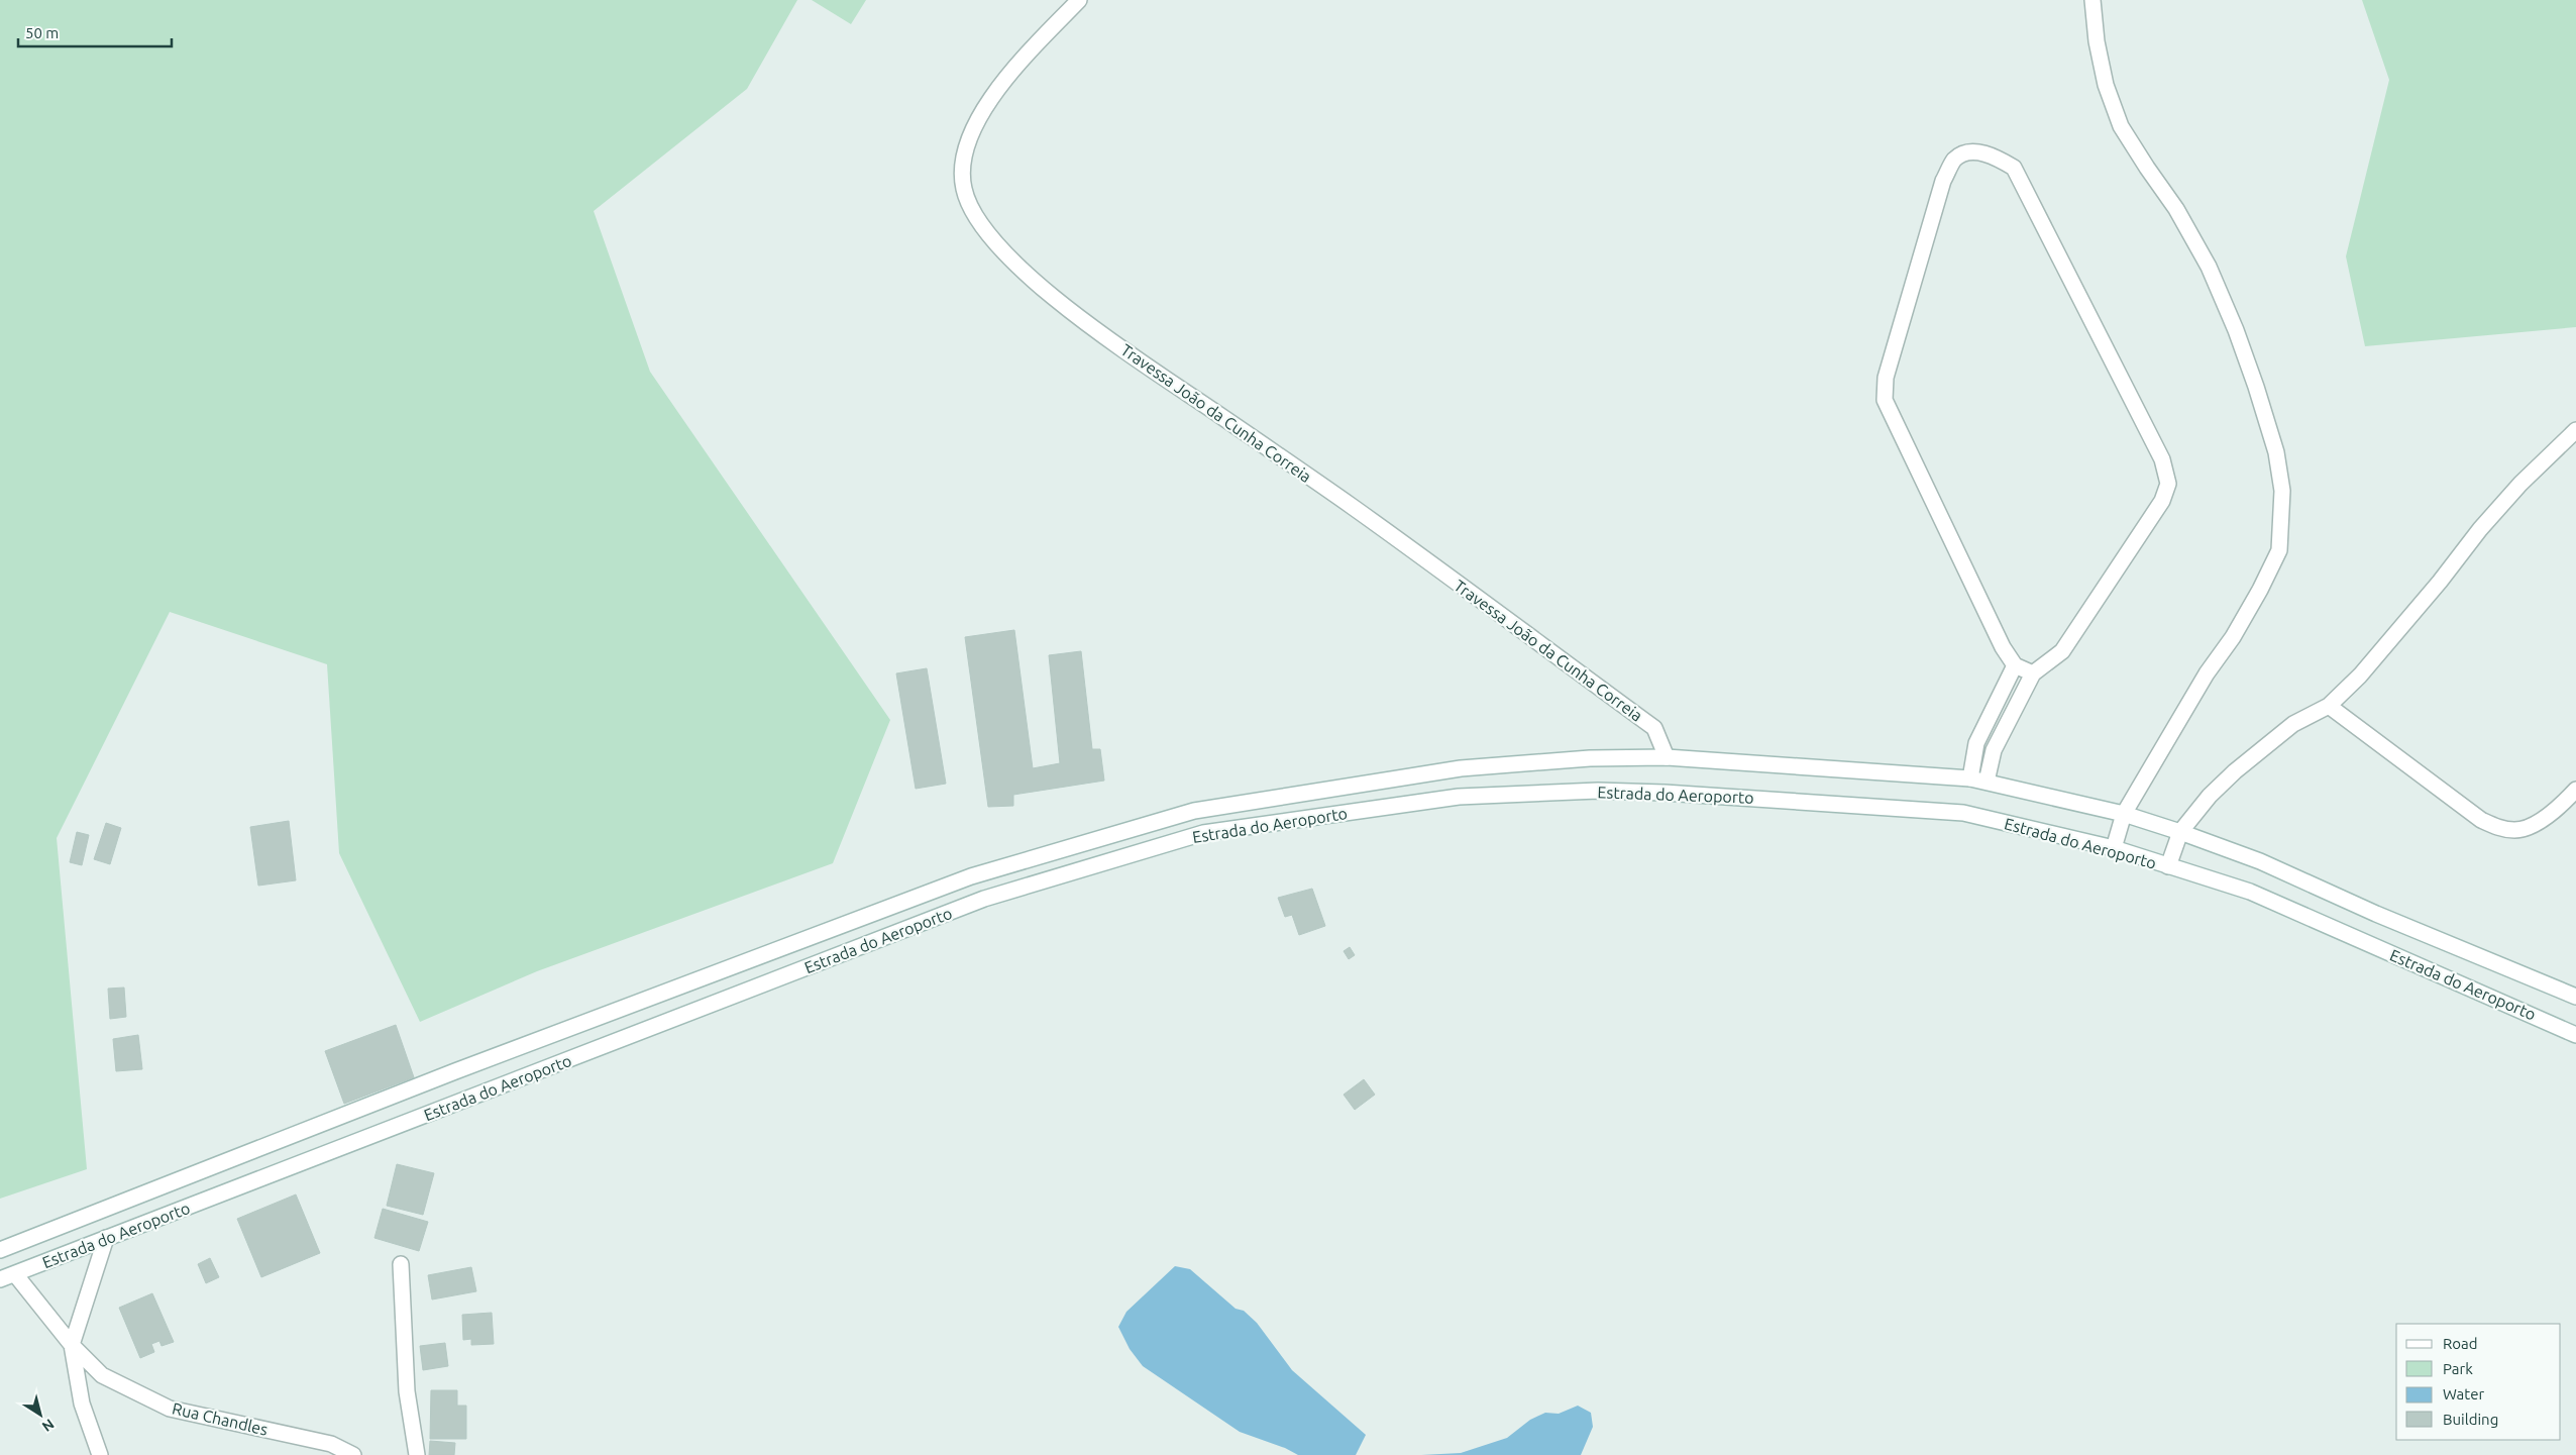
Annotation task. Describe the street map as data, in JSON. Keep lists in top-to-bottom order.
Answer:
{
  "streets": {
    "main road": ["Travessa João da Cunha Correia", "Estrada do Aeroporto", "Rua Chandles"]
  },
  "crossings": [
    ["Travessa João da Cunha Correia", "Estrada do Aeroporto"],
    ["Estrada do Aeroporto", "Rua Chandles"]
  ],
  "legend": [
    "Road",
    "Park",
    "Water",
    "Building"
  ],
  "scale_bar": "50 m",
  "north": "bottom right"
}
